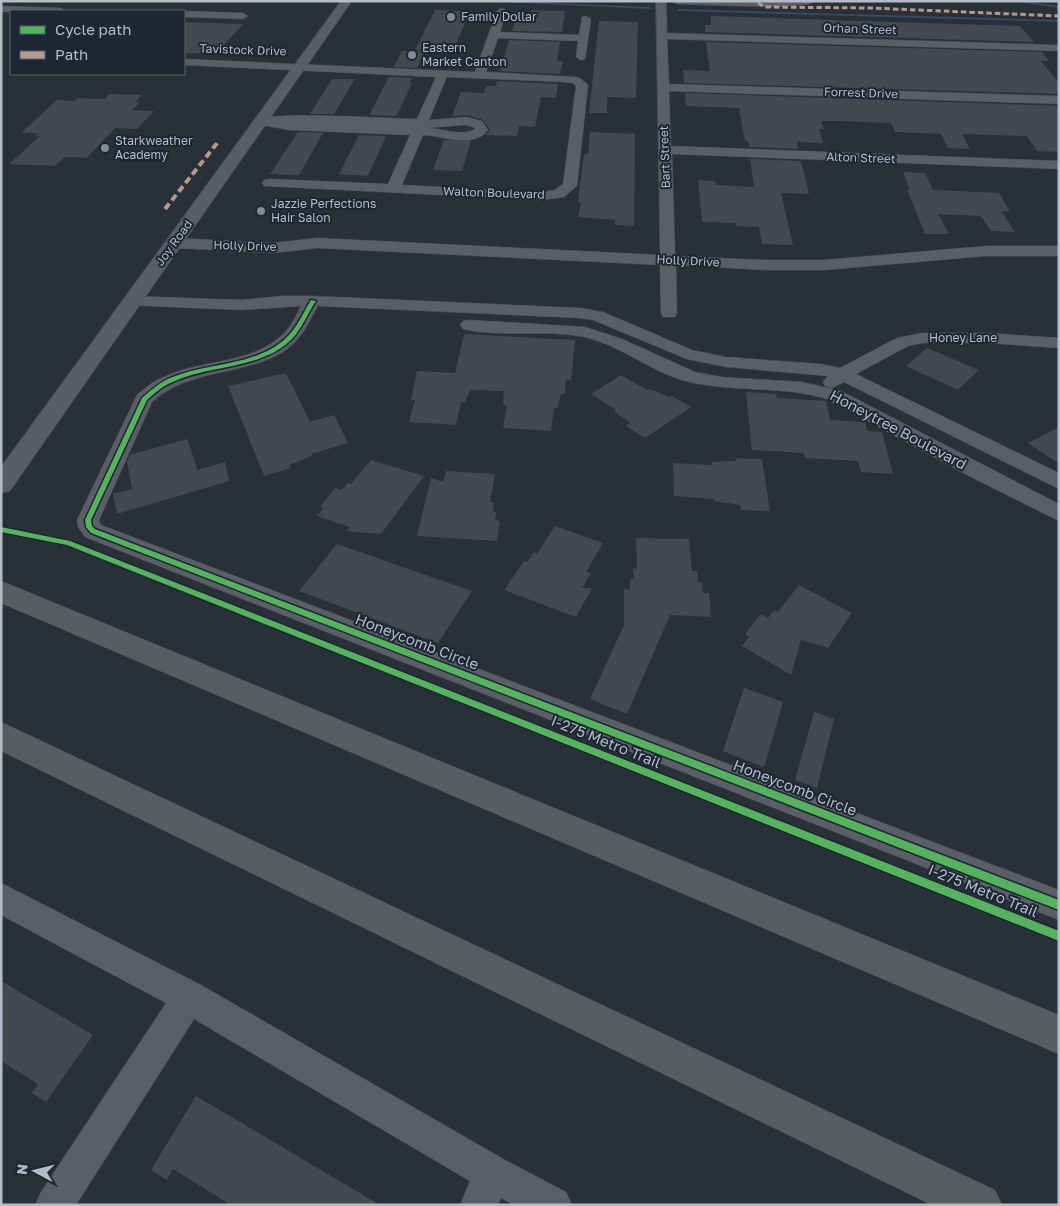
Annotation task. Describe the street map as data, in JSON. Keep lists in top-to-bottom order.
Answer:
{
  "streets": {
    "street": [
      "Orhan Street",
      "Tavistock Drive",
      "Forrest Drive",
      "Bart Street",
      "Alton Street",
      "Walton Boulevard",
      "Joy Road",
      "Holly Drive",
      "Honey Lane",
      "Honeytree Boulevard",
      "Honeycomb Circle"
    ],
    "cycle path": ["I-275 Metro Trail"]
  },
  "crossings": [
    ["Orhan Street", "Bart Street"],
    ["Tavistock Drive", "Walton Boulevard"],
    ["Tavistock Drive", "Joy Road"],
    ["Forrest Drive", "Bart Street"],
    ["Bart Street", "Alton Street"],
    ["Bart Street", "Holly Drive"],
    ["Walton Boulevard", "Joy Road"],
    ["Joy Road", "Holly Drive"],
    ["Joy Road", "Honeytree Boulevard"],
    ["Honey Lane", "Honeytree Boulevard"],
    ["Honeytree Boulevard", "Honeycomb Circle"]
  ],
  "places": [
    "Family Dollar",
    "Eastern Market Canton",
    "Starkweather Academy",
    "Jazzie Perfections Hair Salon"
  ],
  "legend": ["Cycle path", "Path"],
  "north": "left"
}
